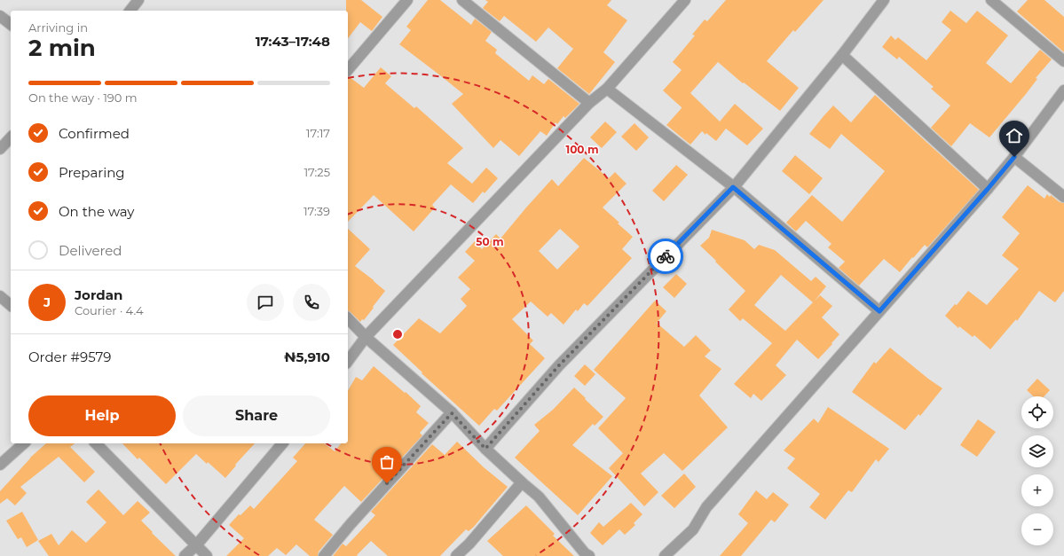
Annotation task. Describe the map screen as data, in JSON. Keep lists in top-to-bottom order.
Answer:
{
  "page": {
    "heading": ["2 min", "Arriving in", "17:43–17:48"],
    "panel": [
      "Jordan",
      "Courier · 4.4",
      "Order #9579",
      "₦5,910"
    ],
    "bar": "On the way · 190 m",
    "list": [
      ["Confirmed", "17:17"],
      ["Preparing", "17:25"],
      ["On the way", "17:39"],
      "Delivered"
    ],
    "round": "J",
    "buttons": ["Help", "Share"],
    "map_buttons": ["+", "−"]
  },
  "rings": ["100 m", "50 m"]
}
